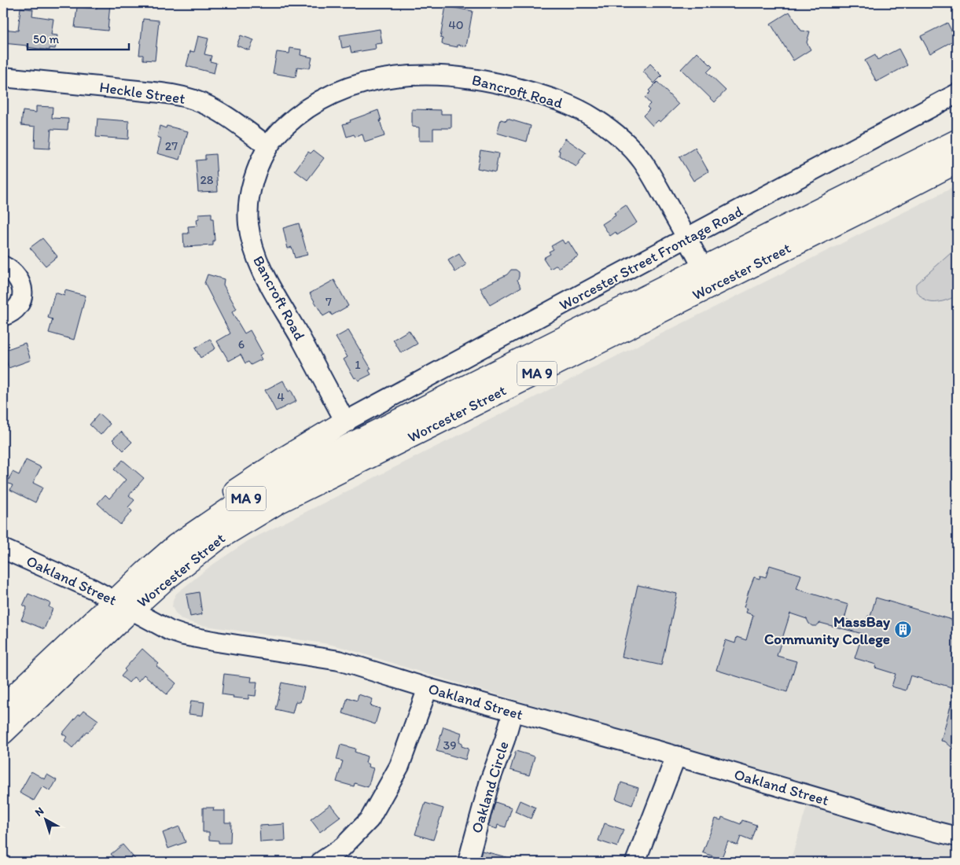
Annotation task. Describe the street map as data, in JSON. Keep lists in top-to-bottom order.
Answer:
{
  "streets": {
    "highway": ["Worcester Street", "MA 9"],
    "street": [
      "Bancroft Road",
      "Heckle Street",
      "Worcester Street Frontage Road",
      "Oakland Street",
      "Oakland Circle"
    ]
  },
  "crossings": [
    ["Bancroft Road", "Heckle Street"],
    ["Bancroft Road", "Worcester Street Frontage Road"],
    ["Bancroft Road", "Worcester Street"],
    ["Worcester Street", "Oakland Street"],
    ["Oakland Street", "Oakland Circle"]
  ],
  "places": {
    "building": ["MassBay Community College"]
  },
  "house_numbers": [
    "40",
    "27",
    "28",
    "7",
    "6",
    "1",
    "4",
    "39"
  ],
  "scale_bar": "50 m",
  "north": "top left"
}
